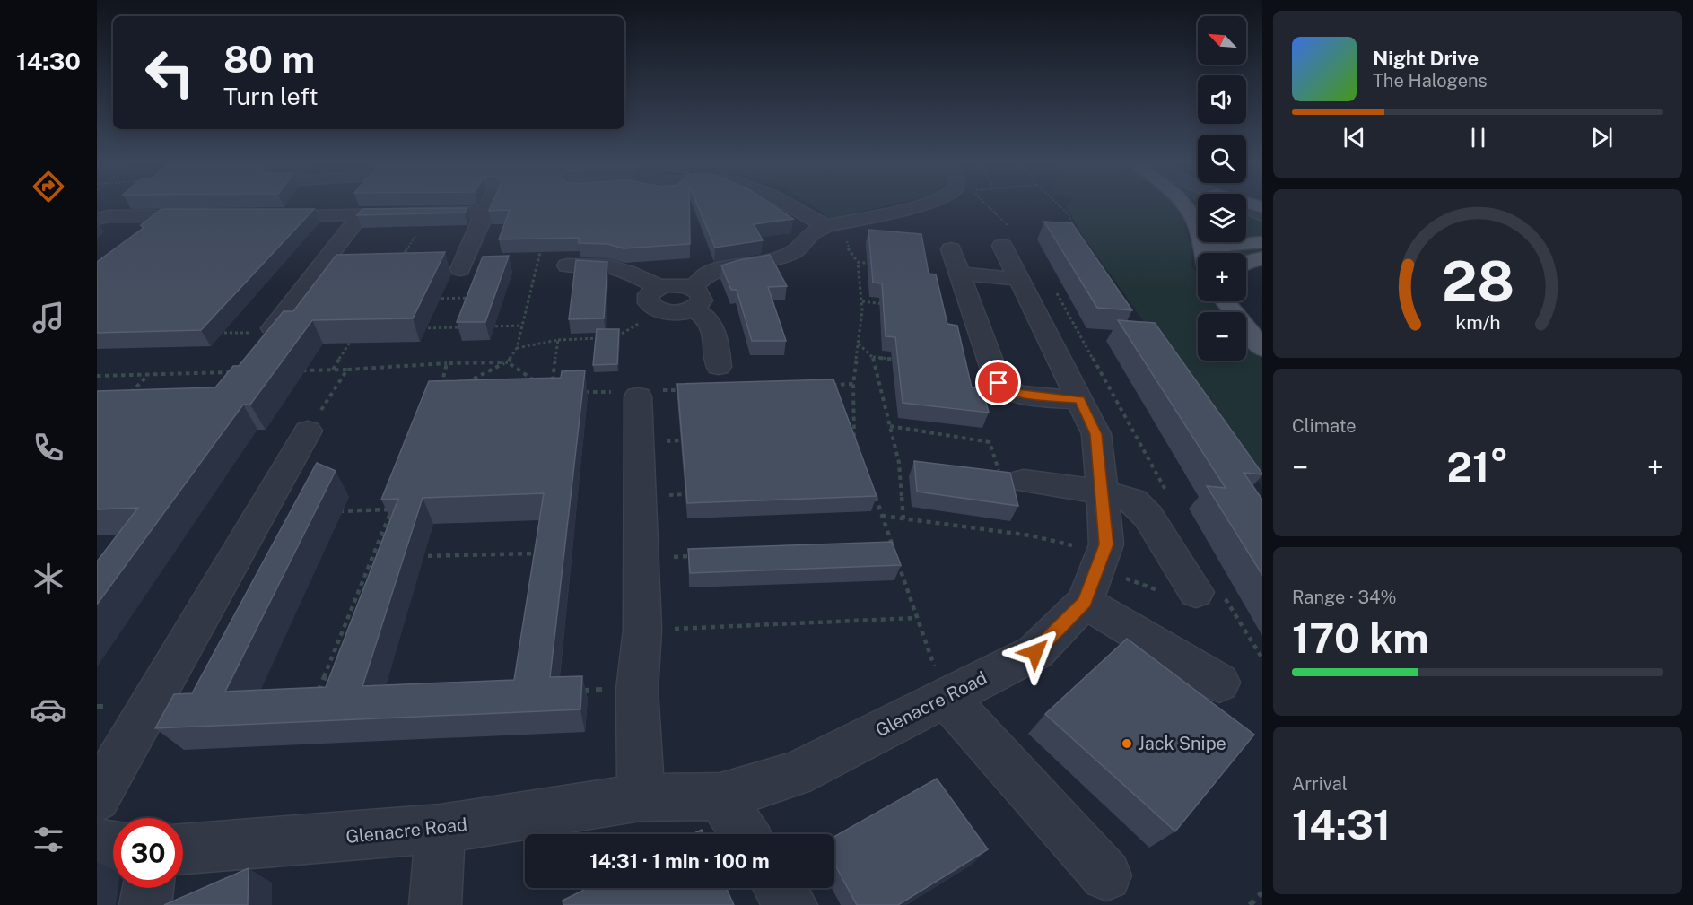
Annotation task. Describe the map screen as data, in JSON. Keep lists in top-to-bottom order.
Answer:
{
  "streets": {
    "street": ["Glenacre Road"]
  },
  "places": ["Jack Snipe"],
  "north": "top left",
  "page": {
    "tabs": "14:30",
    "map_buttons": ["+", "−"],
    "turn": ["80 m", "Turn left"],
    "song": ["Night Drive", "The Halogens"],
    "tile": [
      "Climate",
      ["Range · 34%", "170 km"],
      ["Arrival", "14:31"]
    ],
    "heat": ["−", "21°", "+"],
    "limit": "30",
    "trip": "14:31 · 1 min · 100 m",
    "gauge": ["28", "km/h"]
  }
}
